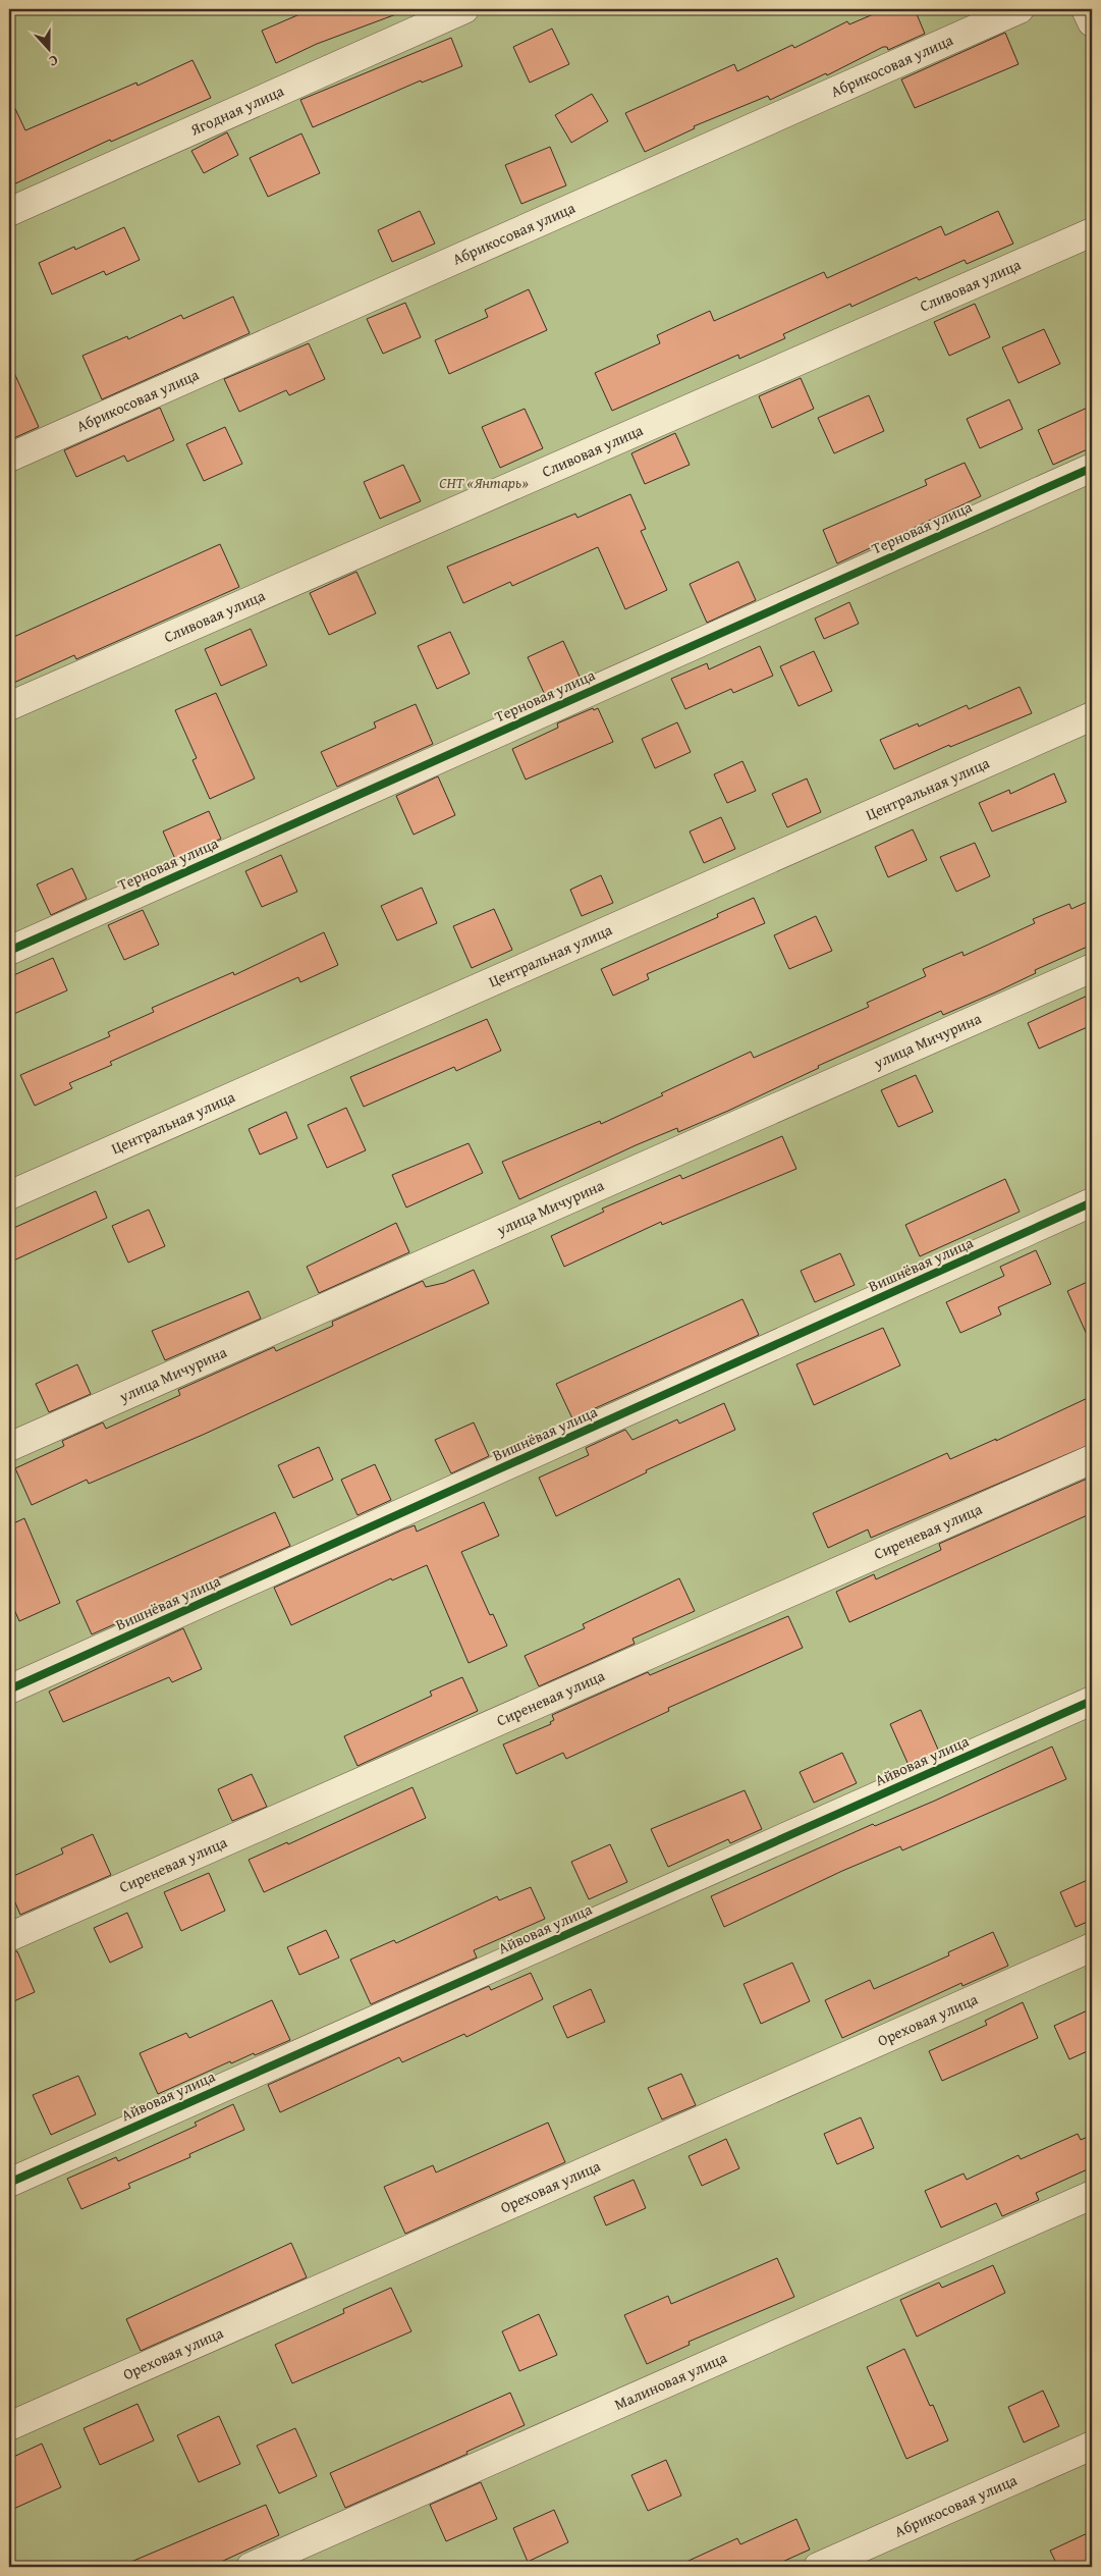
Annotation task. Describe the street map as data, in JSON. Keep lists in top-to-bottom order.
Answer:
{
  "streets": {
    "street": [
      "Абрикосовая улица",
      "Ягодная улица",
      "Сливовая улица",
      "Терновая улица",
      "Центральная улица",
      "улица Мичурина",
      "Вишнёвая улица",
      "Сиреневая улица",
      "Айвовая улица",
      "Ореховая улица",
      "Малиновая улица"
    ]
  },
  "parks": ["СНТ «Янтарь»"],
  "north": "bottom"
}
